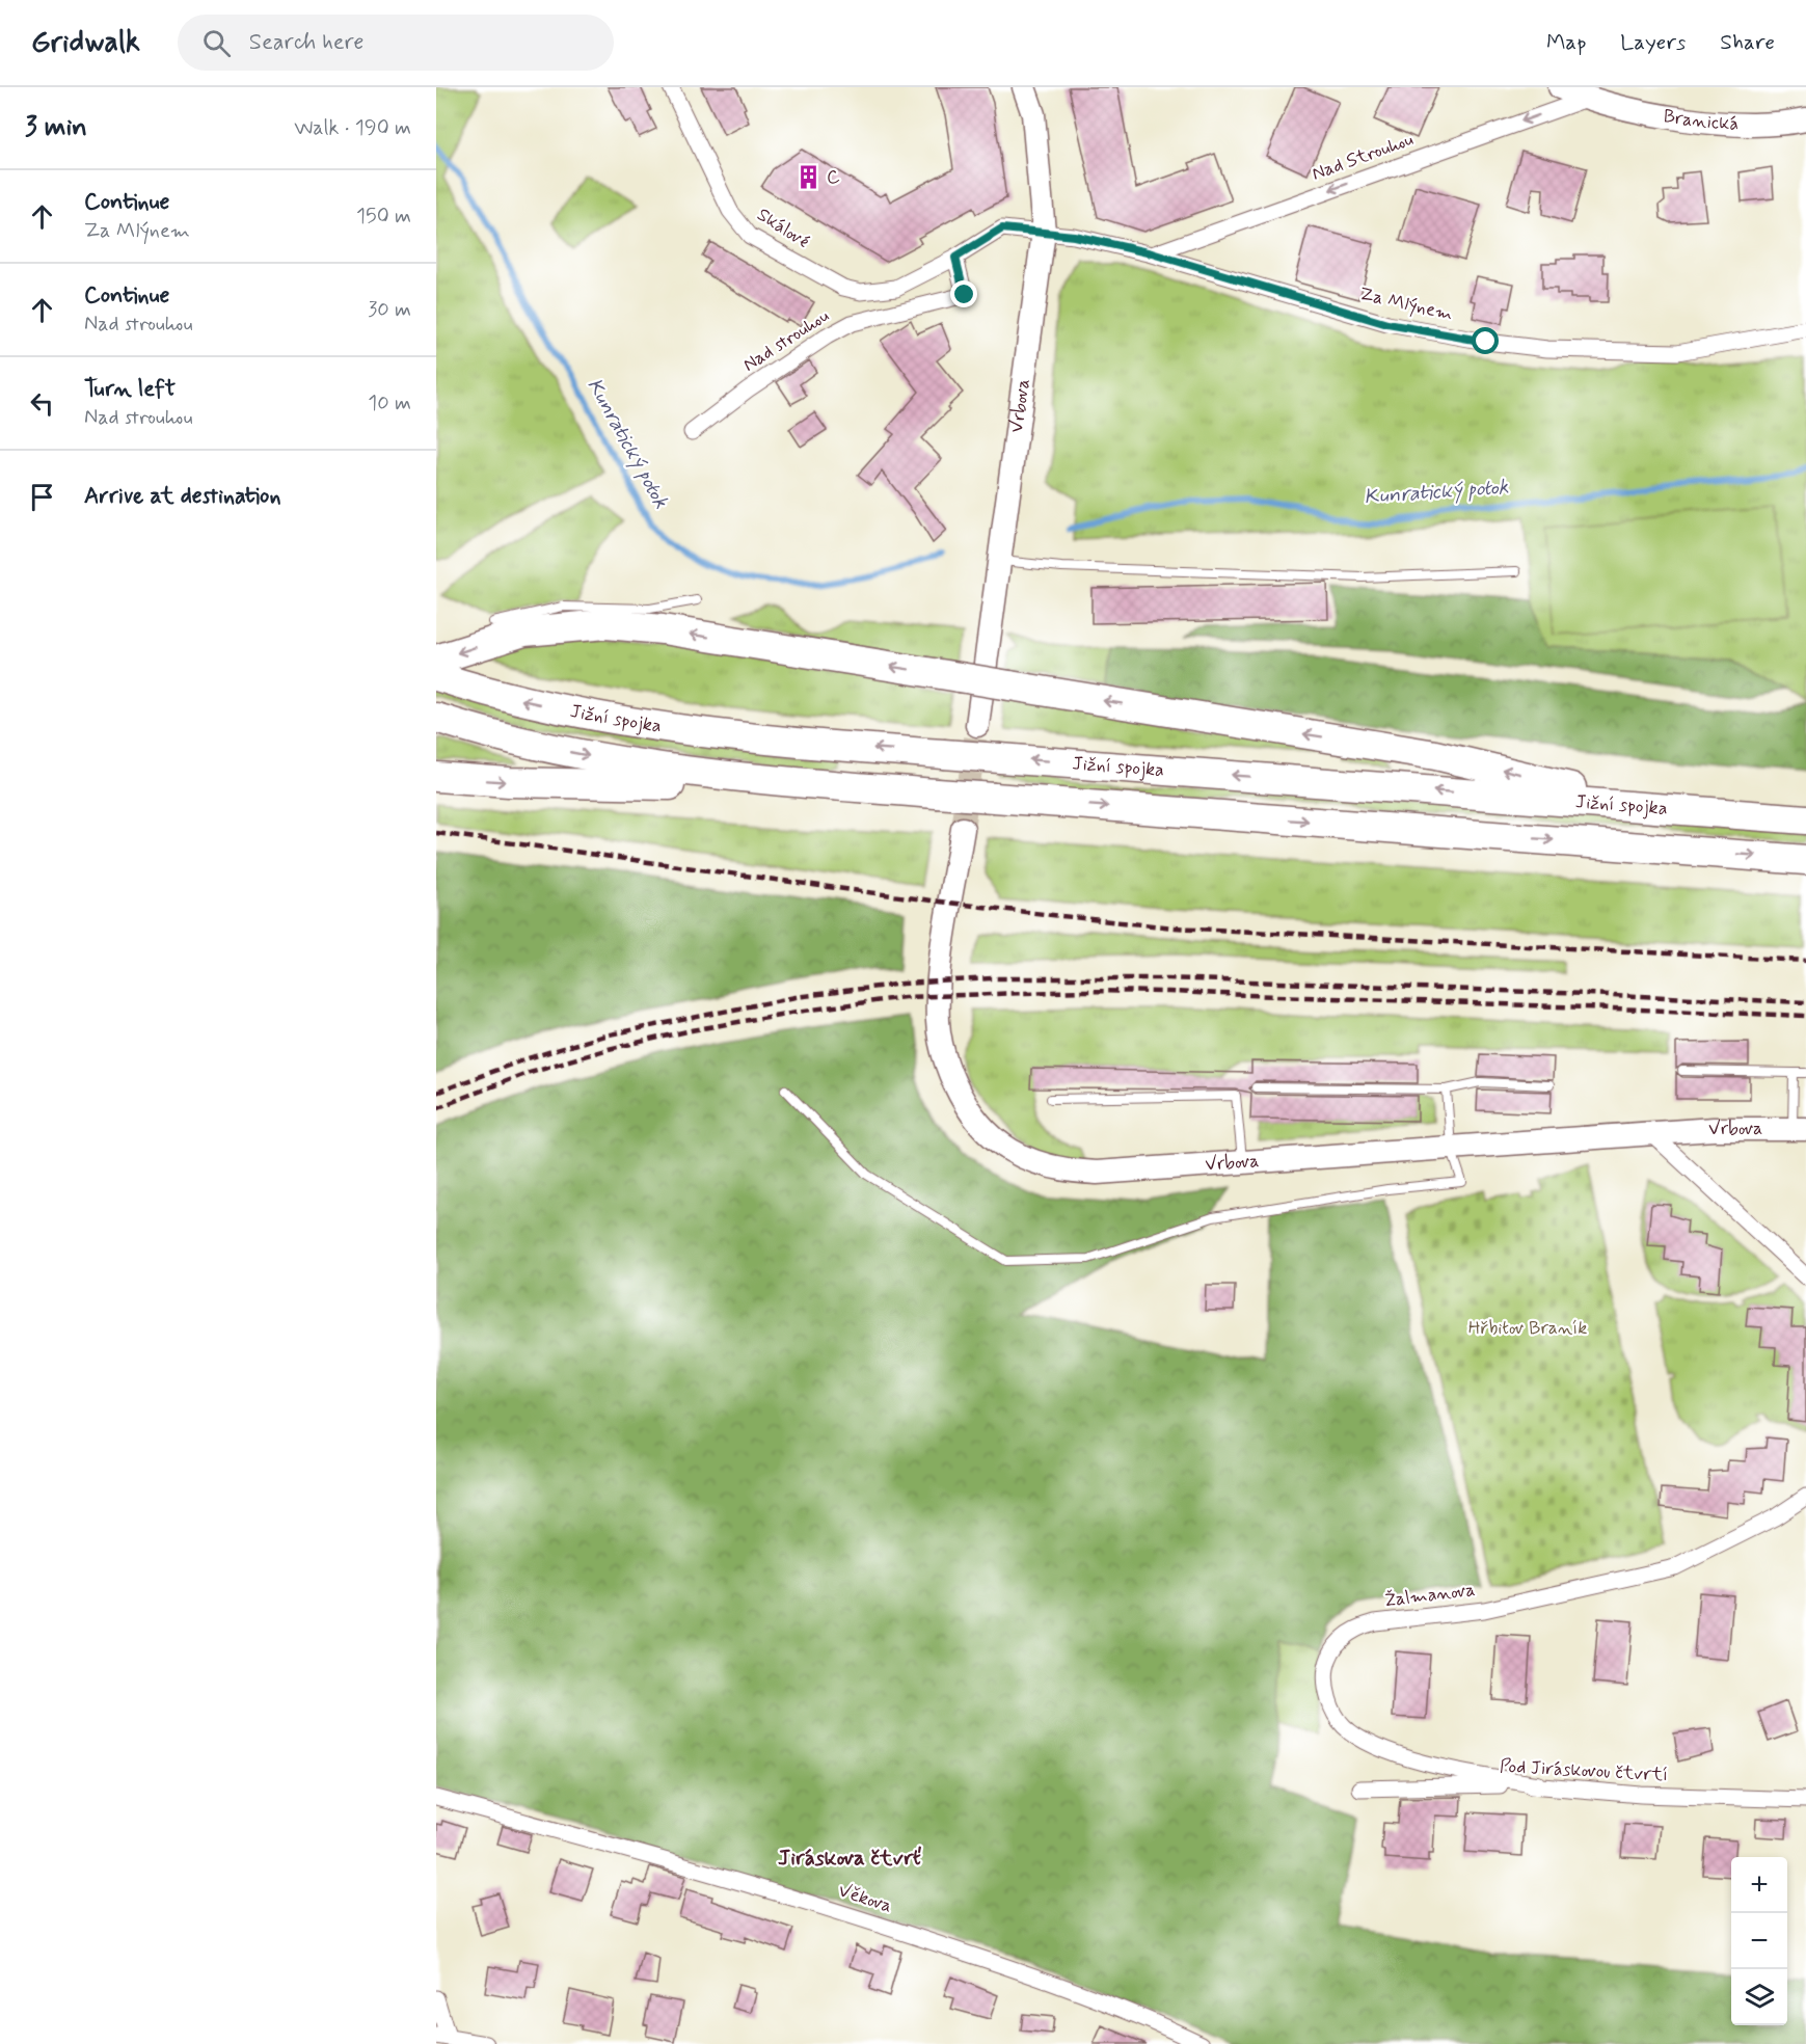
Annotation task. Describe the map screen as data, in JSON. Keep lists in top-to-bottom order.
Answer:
{
  "streets": {
    "highway": ["Jižní spojka"],
    "main road": ["Branická", "Vrbova"],
    "street": [
      "Nad Strouhou",
      "Skálové",
      "Za Mlýnem",
      "Nad strouhou",
      "Žalmanova",
      "Pod Jiráskovou čtvrtí",
      "Věkova"
    ]
  },
  "crossings": [
    ["Branická", "Nad Strouhou"],
    ["Nad Strouhou", "Za Mlýnem"],
    ["Skálové", "Nad strouhou"],
    ["Za Mlýnem", "Vrbova"],
    ["Žalmanova", "Pod Jiráskovou čtvrtí"]
  ],
  "one_way": ["Nad Strouhou"],
  "districts": ["Jiráskova čtvrť"],
  "water": ["Kunratický potok"],
  "parks": ["Hřbitov Braník"],
  "places": {
    "building": ["C"]
  },
  "page": {
    "header": "Gridwalk",
    "search": "Search here",
    "nav": ["Map", "Layers", "Share"],
    "heading": ["3 min", "Walk · 190 m"],
    "list": [
      ["Continue", "Za Mlýnem", "150 m"],
      ["Continue", "Nad strouhou", "30 m"],
      ["Turn left", "Nad strouhou", "10 m"],
      "Arrive at destination"
    ],
    "map_buttons": ["+", "−"]
  }
}
